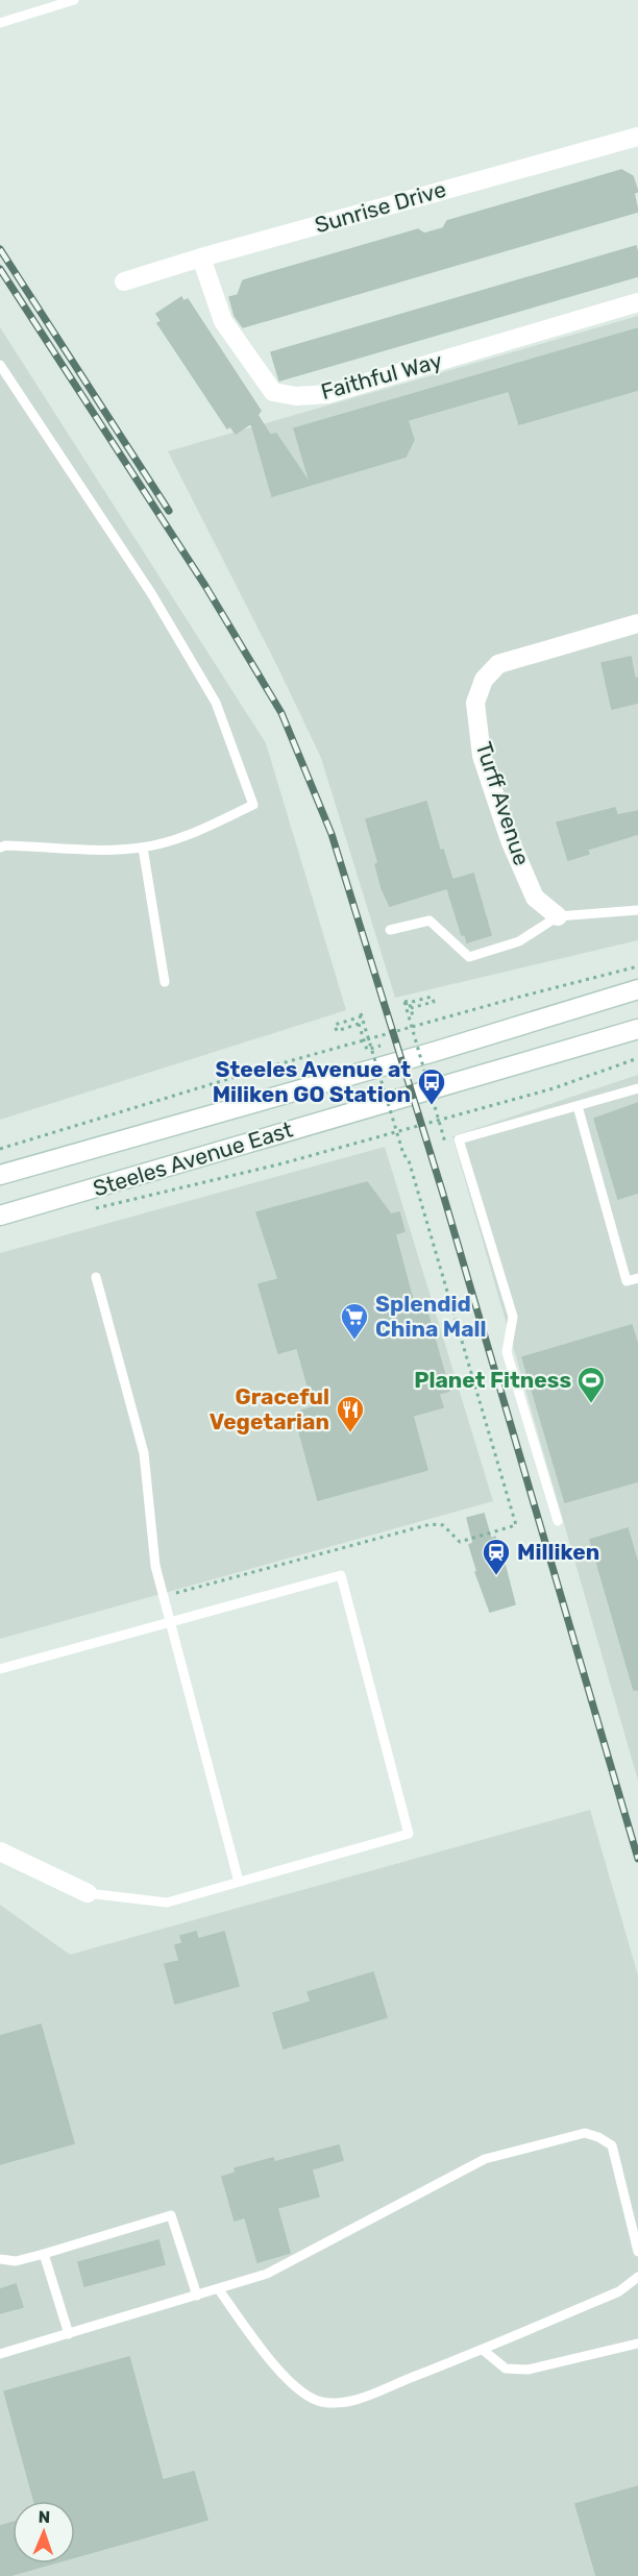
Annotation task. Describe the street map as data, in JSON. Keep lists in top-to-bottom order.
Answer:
{
  "streets": {
    "street": [
      "Sunrise Drive",
      "Faithful Way",
      "Turff Avenue",
      "Steeles Avenue East"
    ]
  },
  "crossings": [
    ["Sunrise Drive", "Faithful Way"]
  ],
  "places": {
    "bus stop": ["Steeles Avenue at Miliken GO Station"],
    "supermarket": ["Splendid China Mall"],
    "sports": ["Planet Fitness"],
    "restaurant": ["Graceful Vegetarian"],
    "station": ["Milliken"]
  },
  "north": "top"
}
